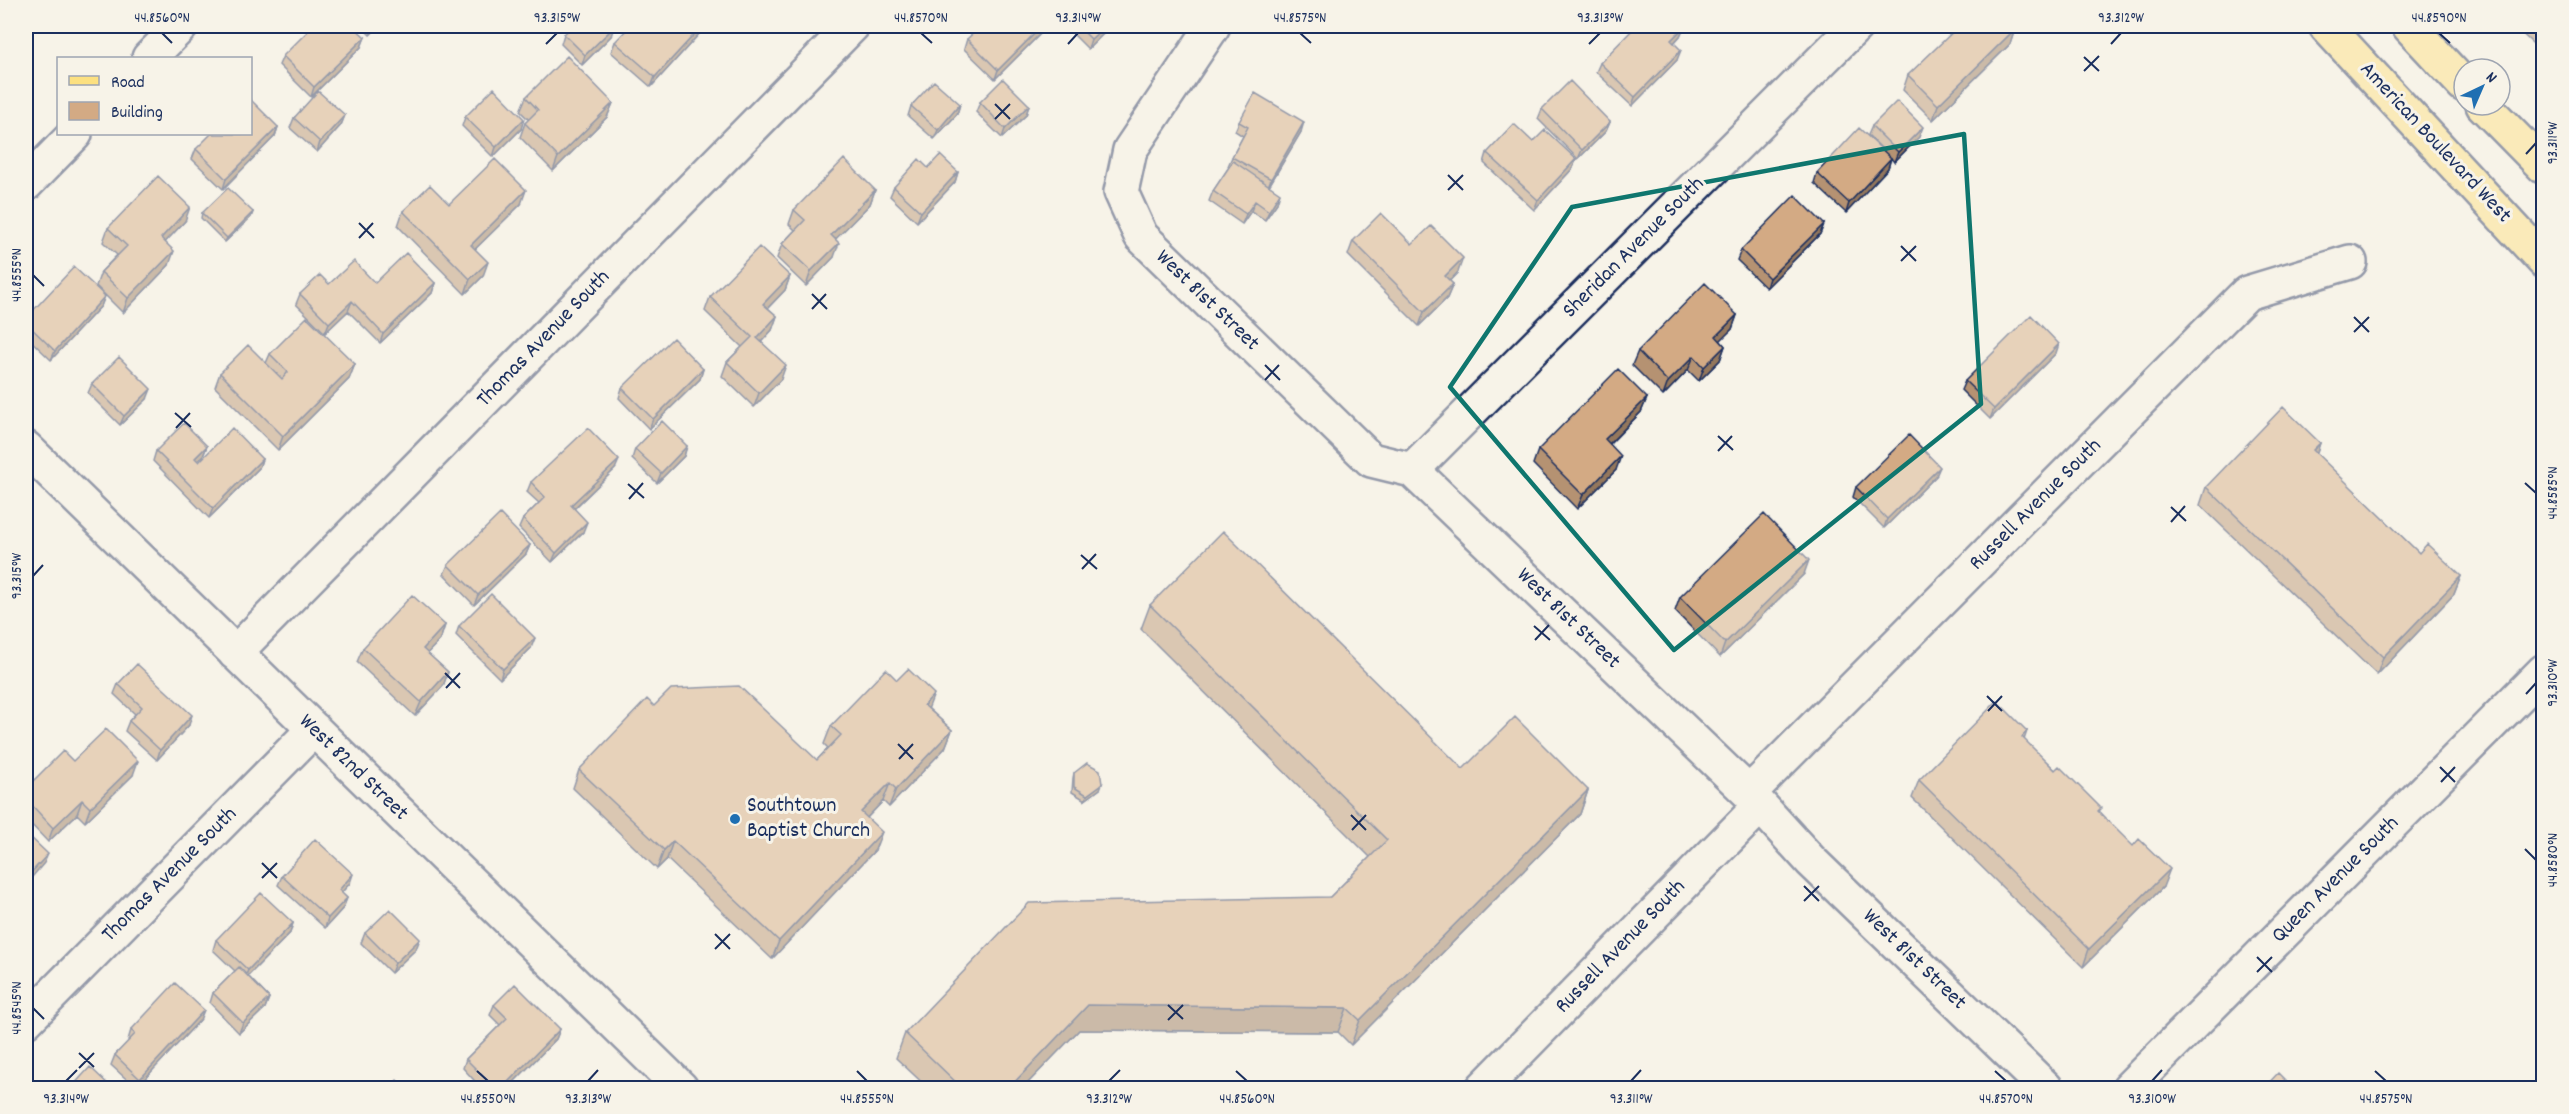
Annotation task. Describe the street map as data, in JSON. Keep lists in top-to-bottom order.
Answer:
{
  "streets": {
    "main road": ["American Boulevard West"],
    "street": [
      "Sheridan Avenue South",
      "West 81st Street",
      "Thomas Avenue South",
      "Russell Avenue South",
      "West 82nd Street",
      "Queen Avenue South"
    ]
  },
  "crossings": [
    ["Sheridan Avenue South", "West 81st Street"],
    ["West 81st Street", "Russell Avenue South"],
    ["Thomas Avenue South", "West 82nd Street"]
  ],
  "places": ["Southtown Baptist Church"],
  "legend": ["Road", "Building"],
  "north": "top right",
  "coordinates": [
    "44.8560°N",
    "93.315°W",
    "44.8570°N",
    "93.314°W",
    "44.8575°N",
    "93.313°W",
    "93.312°W",
    "44.8590°N",
    "93.311°W",
    "44.8555°N",
    "44.8585°N",
    "93.310°W",
    "44.8580°N",
    "44.8545°N",
    "44.8550°N"
  ]
}
